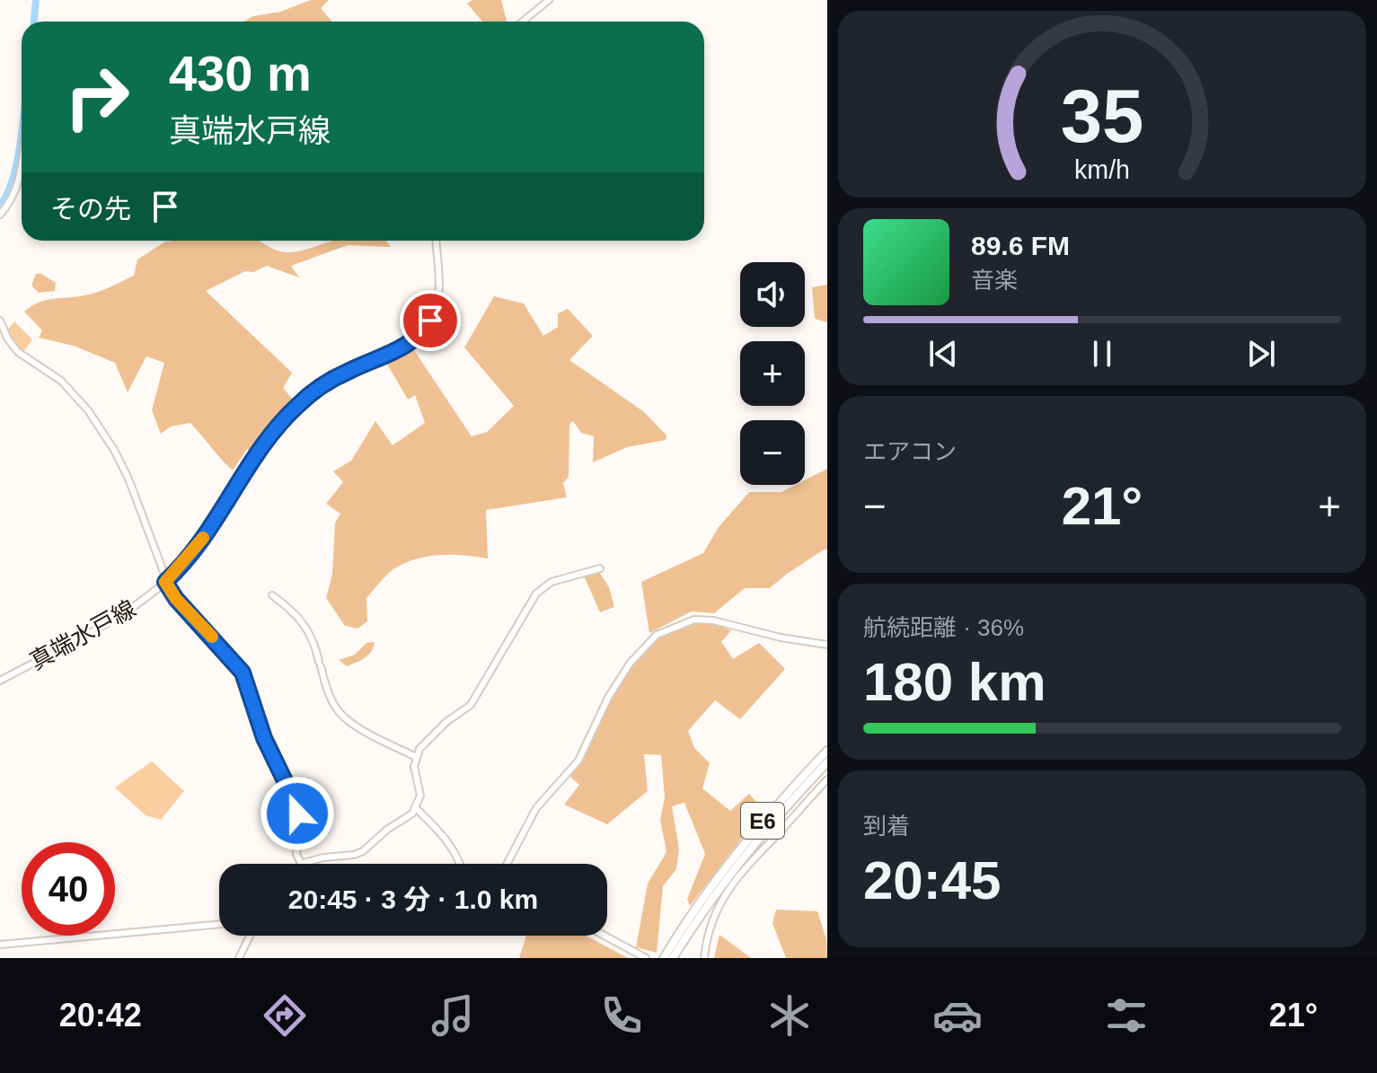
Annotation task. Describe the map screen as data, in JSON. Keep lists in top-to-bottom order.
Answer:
{
  "streets": {
    "highway": ["E6"],
    "street": ["真端水戸線"]
  },
  "page": {
    "turn": ["430 m", "真端水戸線"],
    "then": "その先",
    "song": ["89.6 FM", "音楽"],
    "map_buttons": ["+", "−"],
    "tile": [
      "エアコン",
      ["航続距離 · 36%", "180 km"],
      ["到着", "20:45"]
    ],
    "heat": ["−", "21°", "+"],
    "limit": "40",
    "trip": "20:45 · 3 分 · 1.0 km",
    "tabs": ["20:42", "21°"],
    "gauge": ["35", "km/h"]
  }
}
